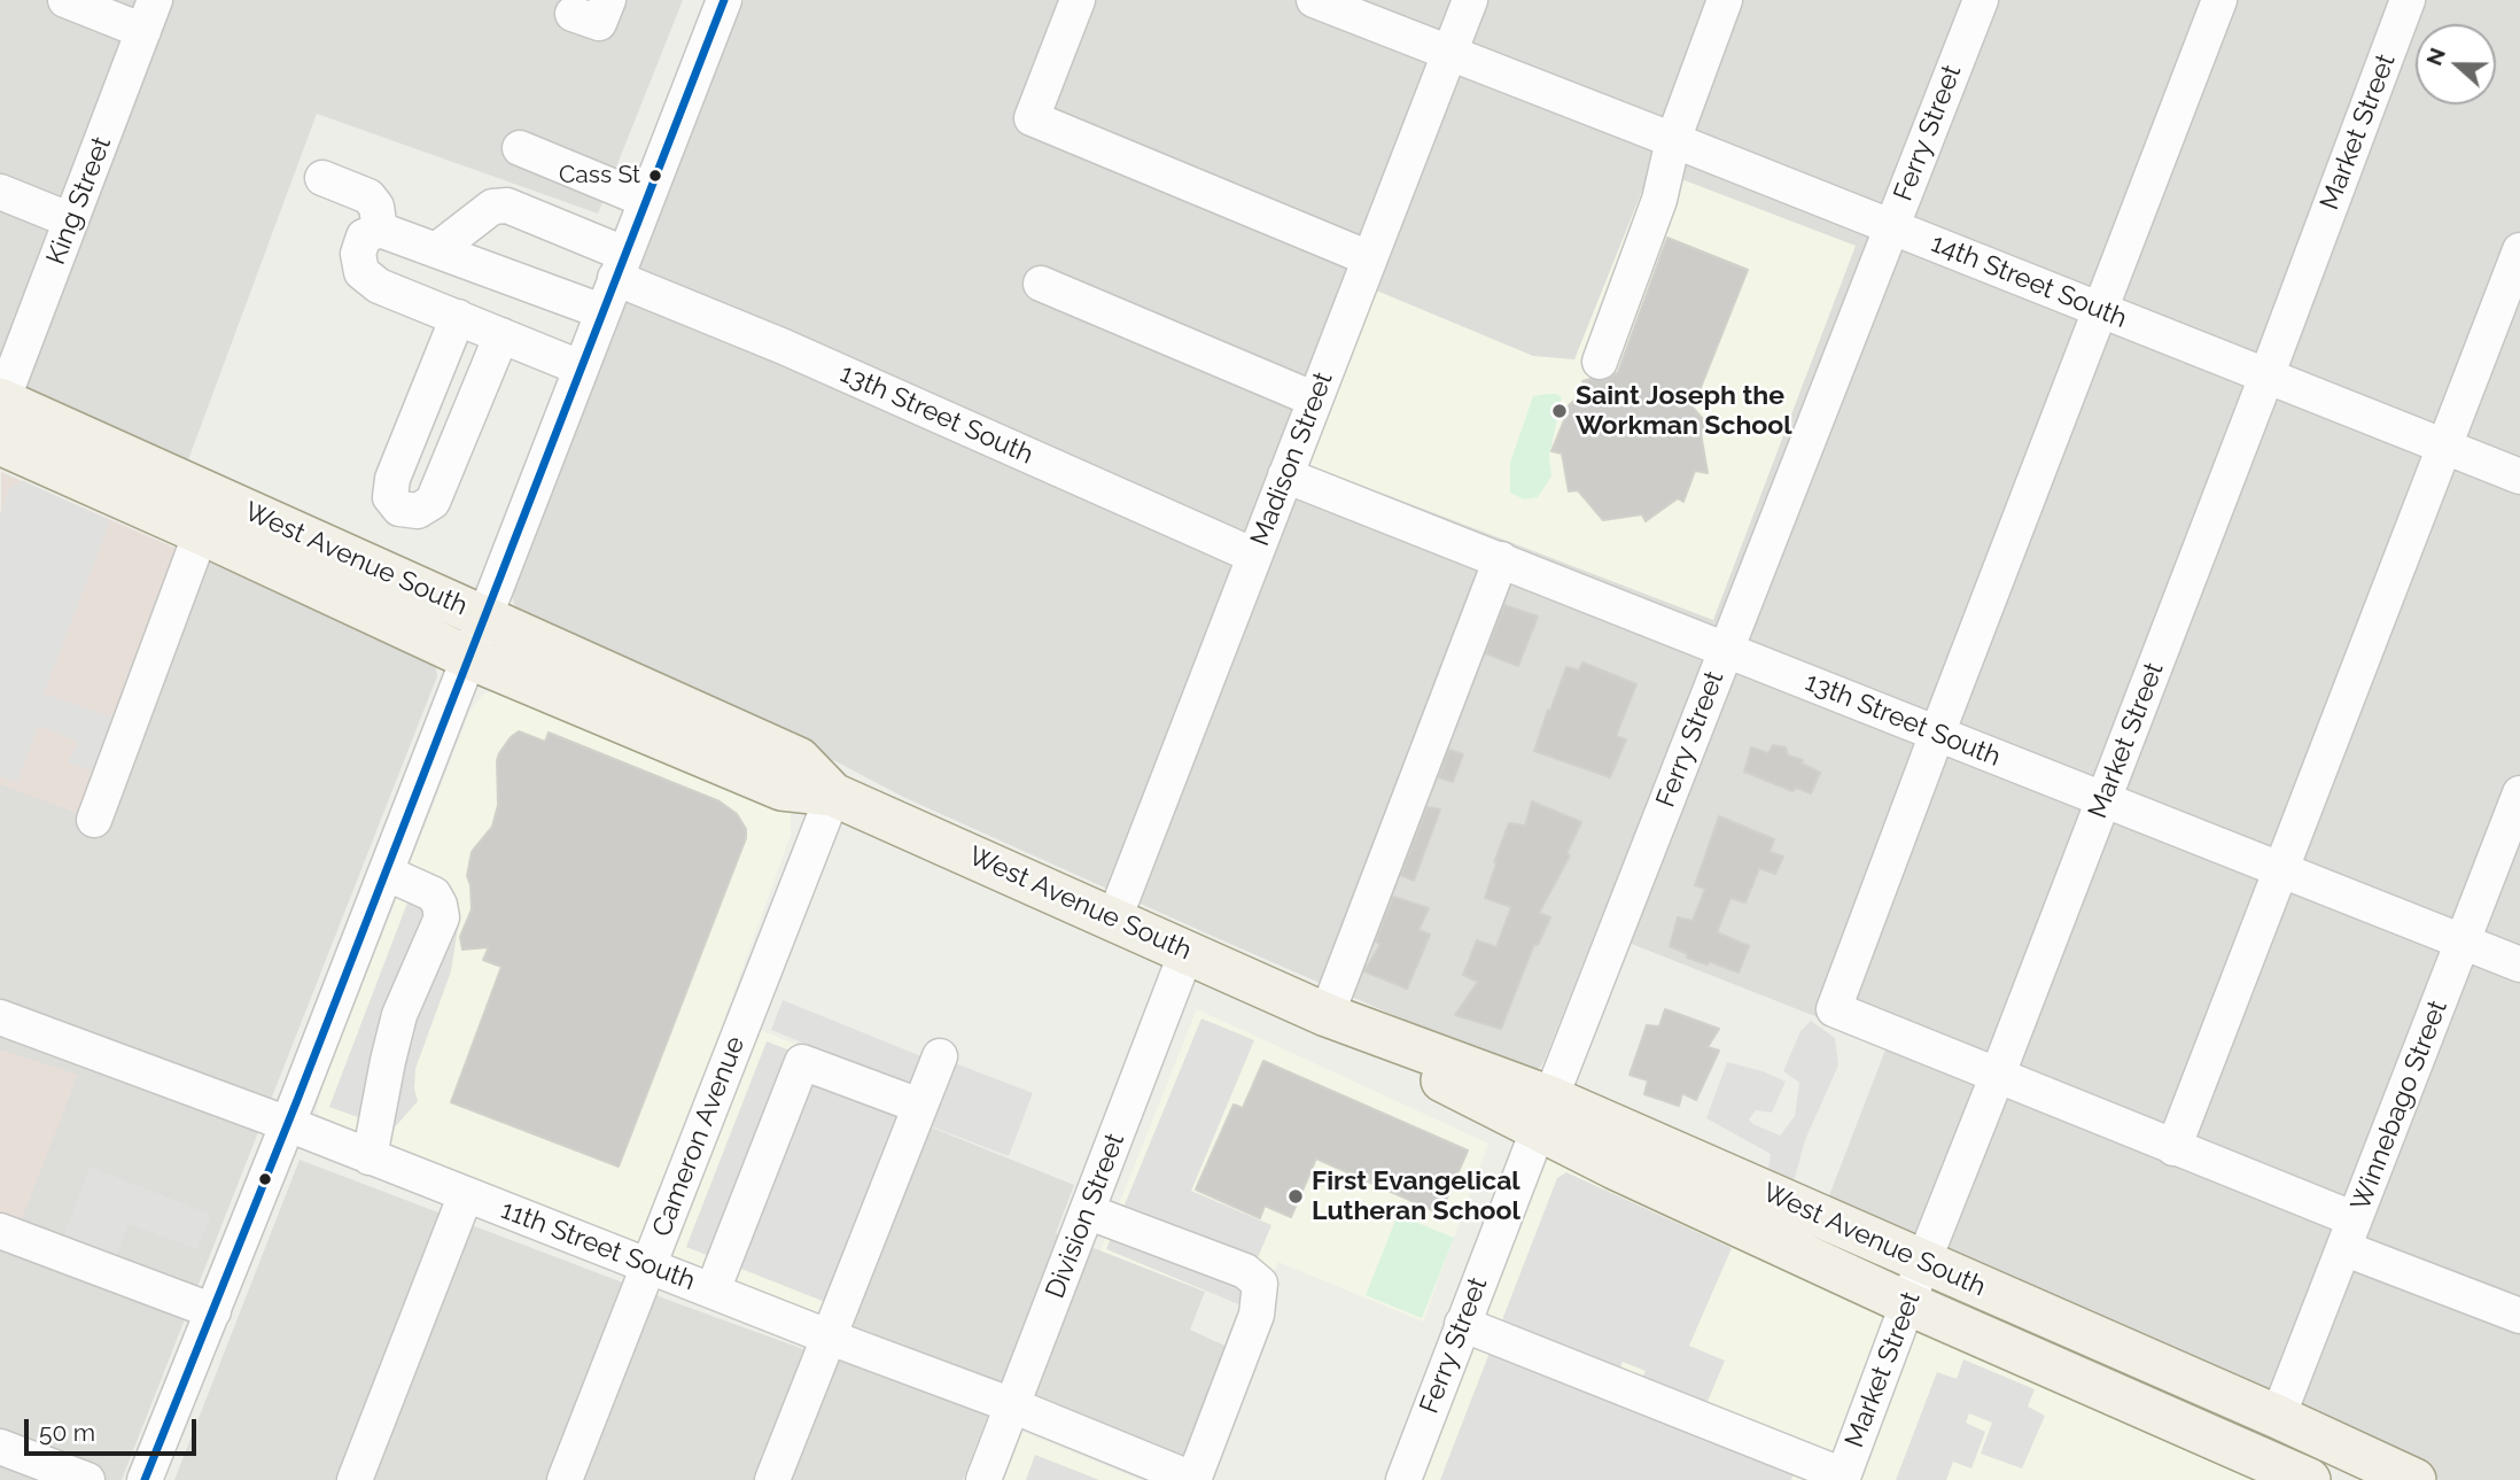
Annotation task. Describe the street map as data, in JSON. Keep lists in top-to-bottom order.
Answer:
{
  "streets": {
    "main road": ["West Avenue South"],
    "street": [
      "Market Street",
      "Ferry Street",
      "King Street",
      "14th Street South",
      "13th Street South",
      "Madison Street",
      "Winnebago Street",
      "Cameron Avenue",
      "Division Street",
      "11th Street South"
    ]
  },
  "crossings": [
    ["Market Street", "14th Street South"],
    ["Market Street", "13th Street South"],
    ["Market Street", "West Avenue South"],
    ["Ferry Street", "14th Street South"],
    ["Ferry Street", "13th Street South"],
    ["Ferry Street", "West Avenue South"],
    ["King Street", "West Avenue South"],
    ["14th Street South", "Madison Street"],
    ["13th Street South", "Madison Street"],
    ["13th Street South", "Winnebago Street"],
    ["Madison Street", "West Avenue South"],
    ["West Avenue South", "Winnebago Street"],
    ["West Avenue South", "Cameron Avenue"],
    ["West Avenue South", "Division Street"],
    ["Cameron Avenue", "11th Street South"],
    ["Division Street", "11th Street South"]
  ],
  "places": ["Cass St", "Saint Joseph the Workman School", "First Evangelical Lutheran School"],
  "scale_bar": "50 m",
  "north": "left"
}
